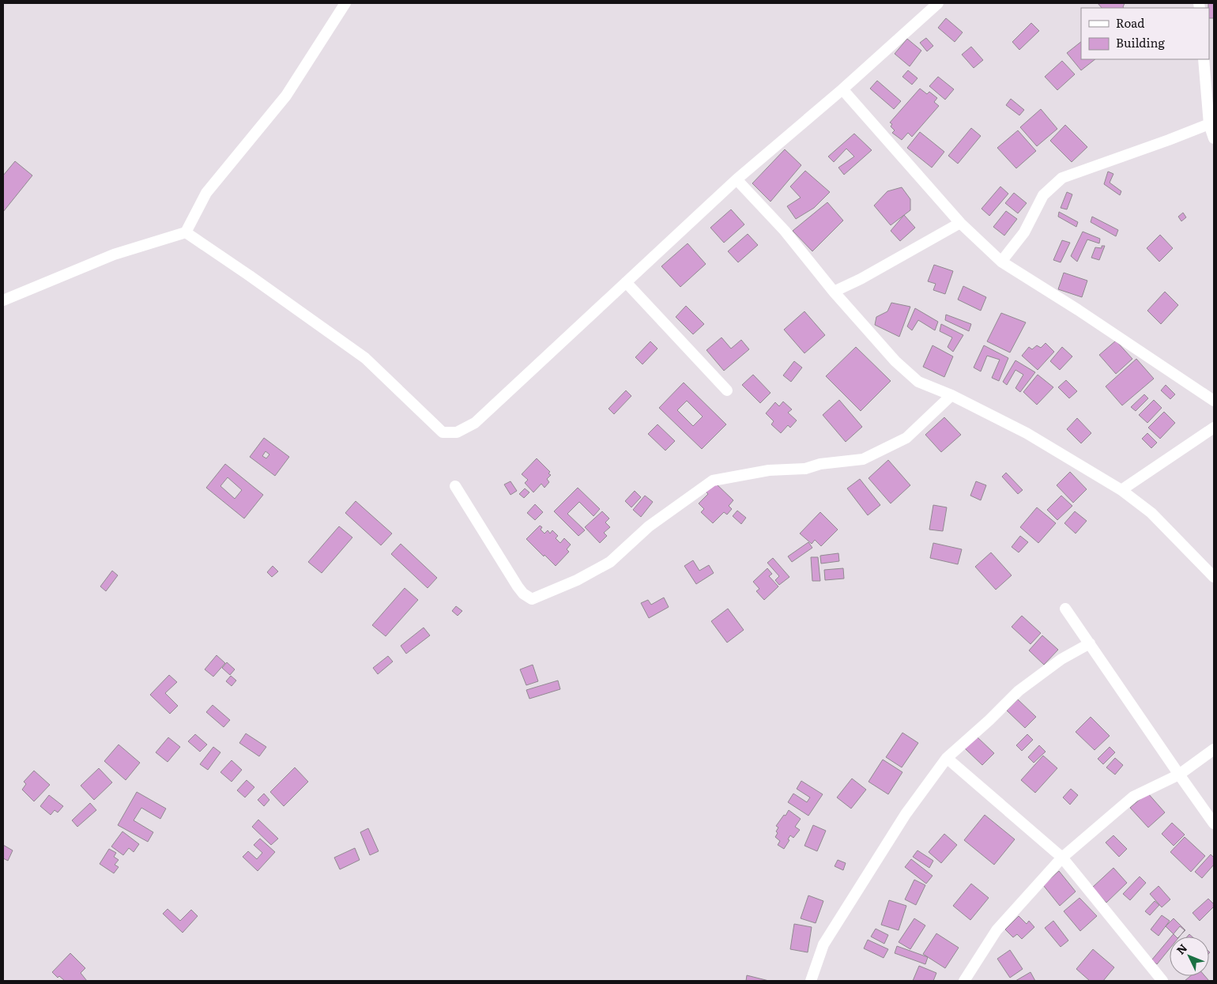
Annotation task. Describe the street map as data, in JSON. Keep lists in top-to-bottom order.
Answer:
{
  "legend": ["Road", "Building"],
  "north": "top left"
}
